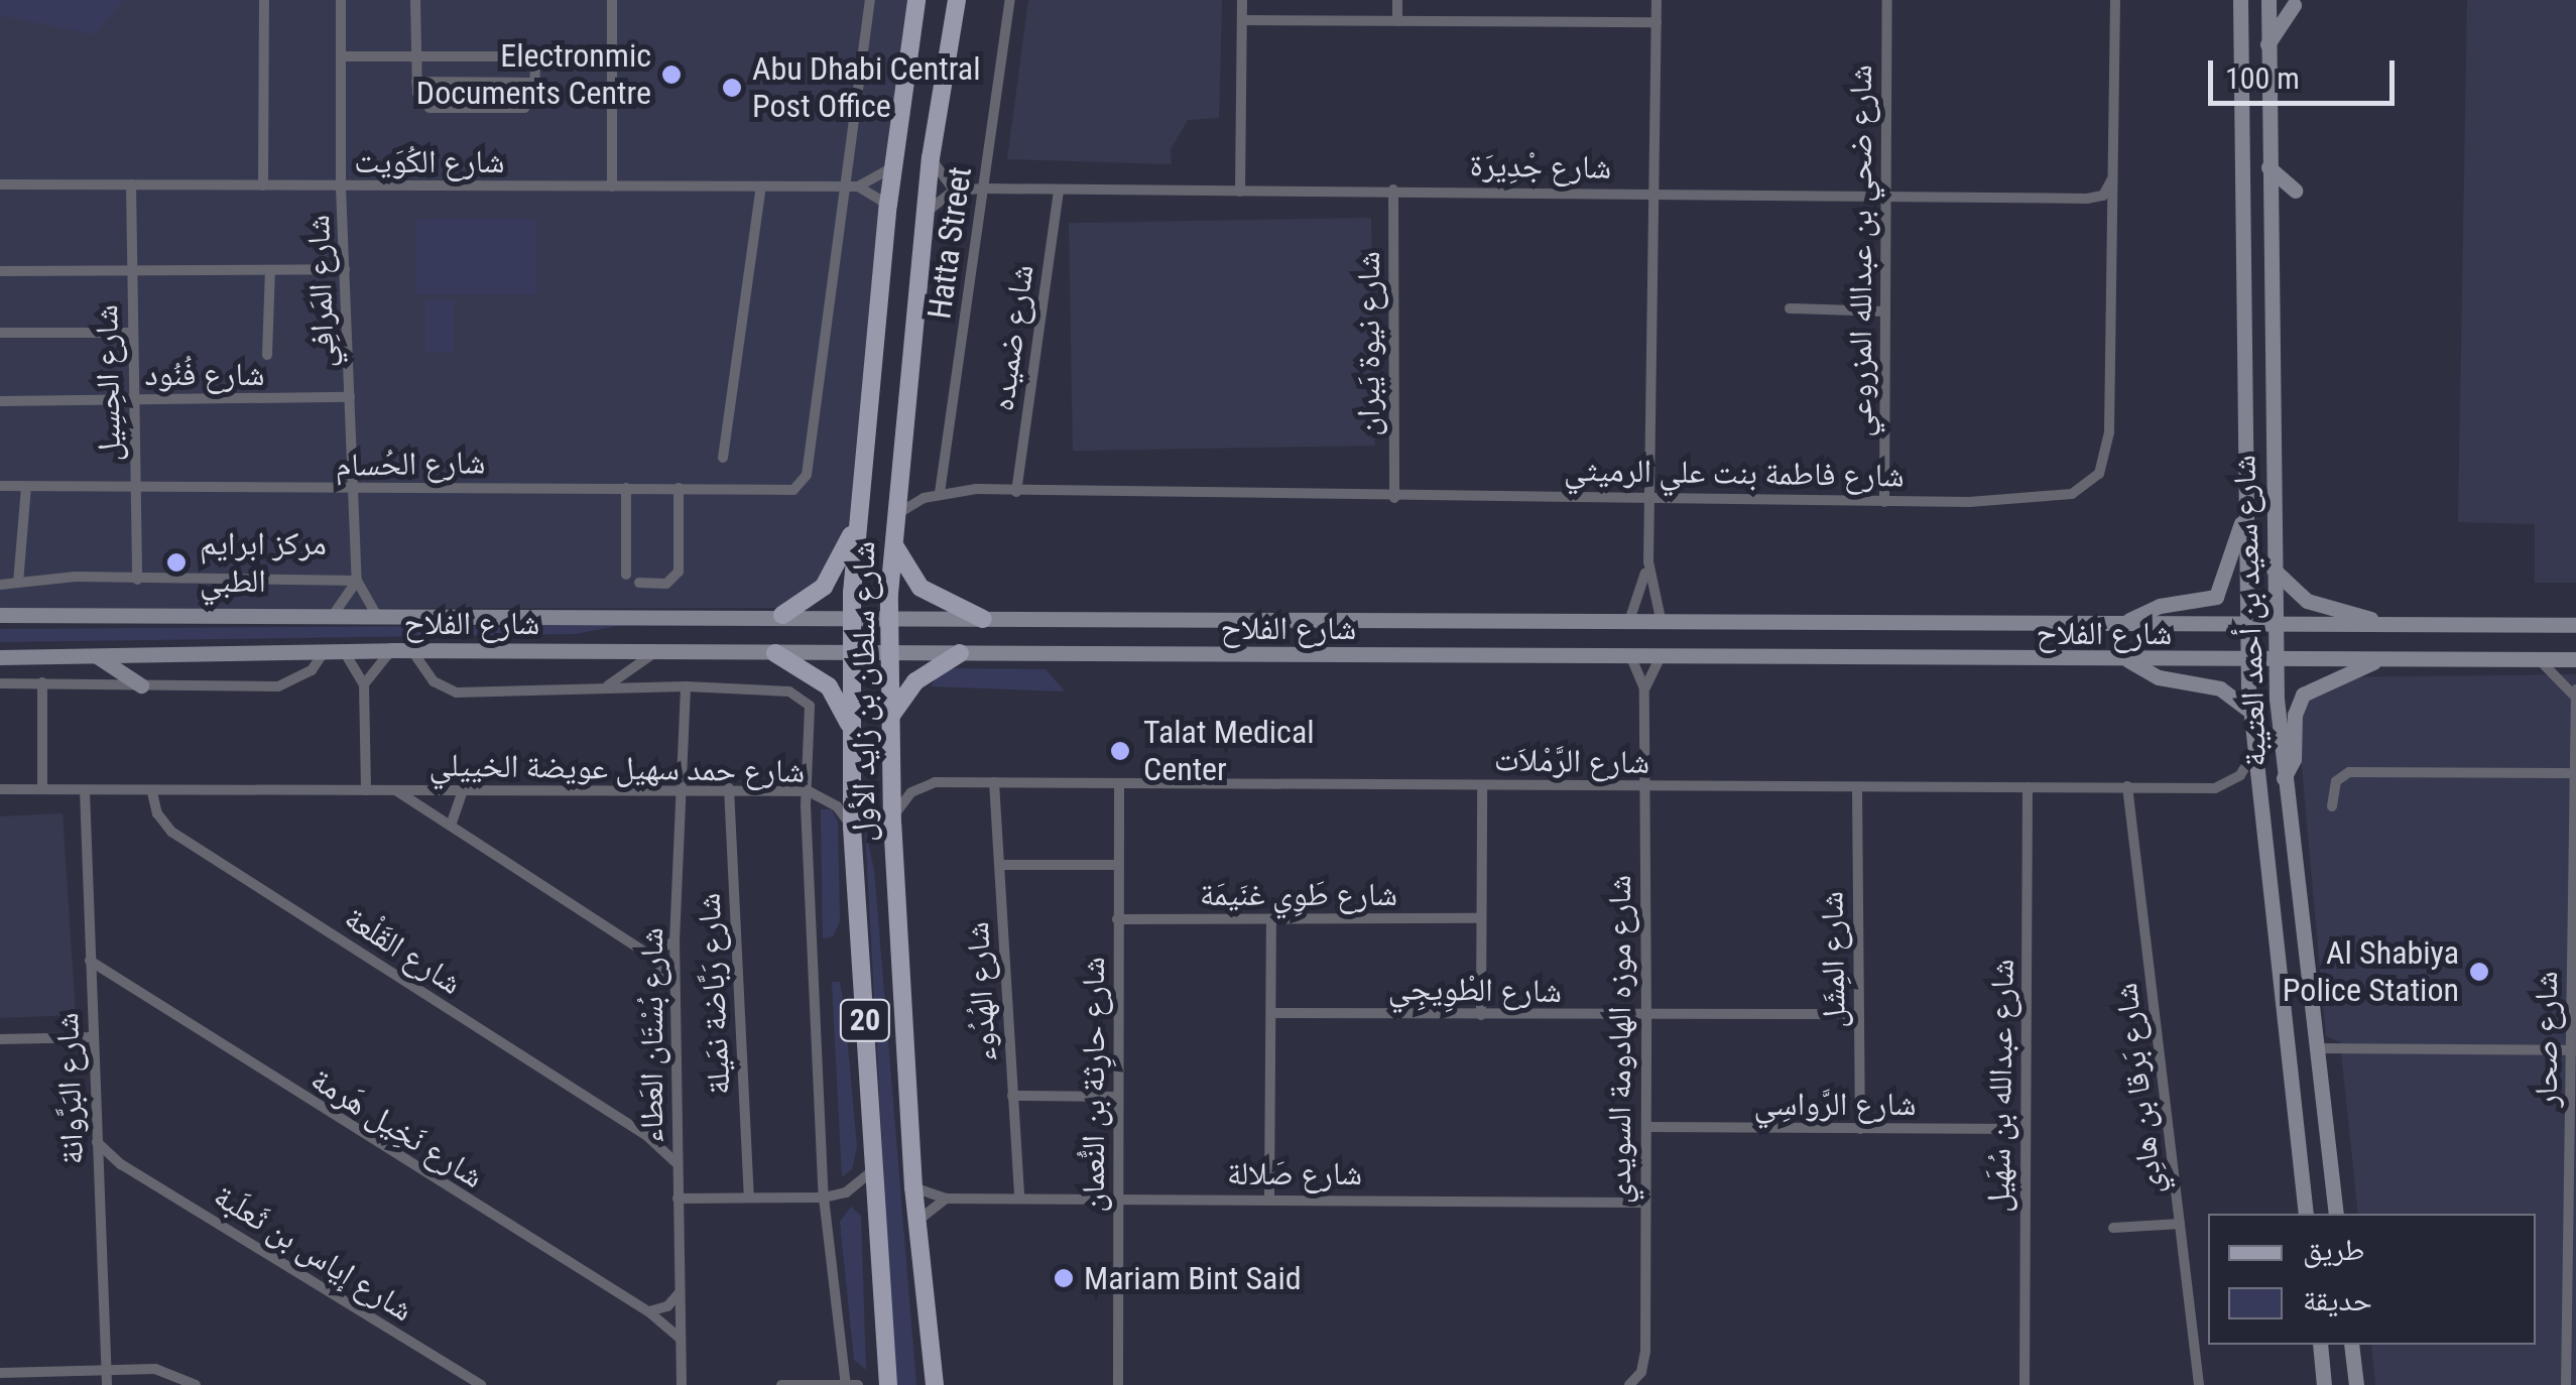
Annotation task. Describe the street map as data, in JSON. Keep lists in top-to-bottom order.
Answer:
{
  "streets": {
    "main road": [
      "شارع سعيد بن أحمد العتيبة",
      "شارع الفلاح",
      "شارع سلطان بن زايد الأول",
      "20"
    ],
    "street": [
      "شارع الكُوَيت",
      "شارع جْدِيرَة",
      "Hatta Street",
      "شارع ضحي بن عبدالله المزروعي",
      "شارع المَرافِي",
      "شارع ضميده",
      "شارع نيوة يَبران",
      "شارع فُنُود",
      "شارع الحِسِيل",
      "شارع الحُسام",
      "شارع فاطمة بنت علي الرميثي",
      "شارع الرَّمْلاَت",
      "شارع حمد سهيل عويضة الخييلي",
      "شارع طَوِي غنَيمَة",
      "شارع القَلْعة",
      "شارع المِشَل",
      "شارع الطْوِيجِي",
      "شارع الهُدُوء",
      "شارع رَبَّاضة نمَيلة",
      "شارع بُسْتَان العَطاء",
      "شارع موزه الهادومة السويدي",
      "شارع صحار",
      "شارع حارِثة بن النُّعمان",
      "شارع عبدالله بن سُهَيل",
      "شارع البَرَّوانة",
      "شارع بَرقا بن هادِي",
      "شارع الرَّواسِي",
      "شارع نَخِيل هَرمة",
      "شارع صَلالة",
      "شارع إياس بن ثَعلَبة"
    ]
  },
  "crossings": [
    ["شارع الكُوَيت", "شارع المَرافِي"],
    ["شارع الكُوَيت", "شارع الحِسِيل"],
    ["شارع الكُوَيت", "شارع الحُسام"],
    ["شارع الكُوَيت", "شارع سلطان بن زايد الأول"],
    ["شارع جْدِيرَة", "Hatta Street"],
    ["شارع جْدِيرَة", "شارع ضحي بن عبدالله المزروعي"],
    ["شارع جْدِيرَة", "شارع ضميده"],
    ["شارع جْدِيرَة", "شارع نيوة يَبران"],
    ["شارع جْدِيرَة", "شارع فاطمة بنت علي الرميثي"],
    ["Hatta Street", "شارع فاطمة بنت علي الرميثي"],
    ["شارع ضحي بن عبدالله المزروعي", "شارع فاطمة بنت علي الرميثي"],
    ["شارع المَرافِي", "شارع فُنُود"],
    ["شارع المَرافِي", "شارع الحُسام"],
    ["شارع المَرافِي", "شارع الفلاح"],
    ["شارع ضميده", "شارع فاطمة بنت علي الرميثي"],
    ["شارع نيوة يَبران", "شارع فاطمة بنت علي الرميثي"],
    ["شارع فُنُود", "شارع الحِسِيل"],
    ["شارع الحِسِيل", "شارع الحُسام"],
    ["شارع فاطمة بنت علي الرميثي", "شارع سلطان بن زايد الأول"],
    ["شارع سعيد بن أحمد العتيبة", "شارع الفلاح"],
    ["شارع سعيد بن أحمد العتيبة", "شارع الرَّمْلاَت"],
    ["شارع الفلاح", "شارع سلطان بن زايد الأول"],
    ["شارع الفلاح", "شارع موزه الهادومة السويدي"],
    ["شارع الفلاح", "شارع صحار"],
    ["شارع سلطان بن زايد الأول", "شارع الرَّمْلاَت"],
    ["شارع سلطان بن زايد الأول", "شارع حمد سهيل عويضة الخييلي"],
    ["شارع سلطان بن زايد الأول", "شارع صَلالة"],
    ["شارع الرَّمْلاَت", "شارع المِشَل"],
    ["شارع الرَّمْلاَت", "شارع الهُدُوء"],
    ["شارع الرَّمْلاَت", "شارع موزه الهادومة السويدي"],
    ["شارع الرَّمْلاَت", "شارع حارِثة بن النُّعمان"],
    ["شارع الرَّمْلاَت", "شارع عبدالله بن سُهَيل"],
    ["شارع الرَّمْلاَت", "شارع بَرقا بن هادِي"],
    ["شارع حمد سهيل عويضة الخييلي", "شارع القَلْعة"],
    ["شارع حمد سهيل عويضة الخييلي", "شارع رَبَّاضة نمَيلة"],
    ["شارع حمد سهيل عويضة الخييلي", "شارع بُسْتَان العَطاء"],
    ["شارع حمد سهيل عويضة الخييلي", "شارع البَرَّوانة"],
    ["شارع طَوِي غنَيمَة", "شارع حارِثة بن النُّعمان"],
    ["شارع القَلْعة", "شارع بُسْتَان العَطاء"],
    ["شارع المِشَل", "شارع الطْوِيجِي"],
    ["شارع المِشَل", "شارع الرَّواسِي"],
    ["شارع الطْوِيجِي", "شارع موزه الهادومة السويدي"],
    ["شارع الهُدُوء", "شارع صَلالة"],
    ["شارع بُسْتَان العَطاء", "شارع نَخِيل هَرمة"],
    ["شارع موزه الهادومة السويدي", "شارع الرَّواسِي"],
    ["شارع موزه الهادومة السويدي", "شارع صَلالة"],
    ["شارع حارِثة بن النُّعمان", "شارع صَلالة"],
    ["شارع عبدالله بن سُهَيل", "شارع الرَّواسِي"],
    ["شارع البَرَّوانة", "شارع نَخِيل هَرمة"],
    ["شارع البَرَّوانة", "شارع إياس بن ثَعلَبة"]
  ],
  "places": [
    "Electronmic Documents Centre",
    "Abu Dhabi Central Post Office",
    "مركز ابرايم الطبي",
    "Talat Medical Center",
    "Al Shabiya Police Station",
    "Mariam Bint Said"
  ],
  "legend": ["طريق", "حديقة"],
  "scale_bar": "100 m"
}
